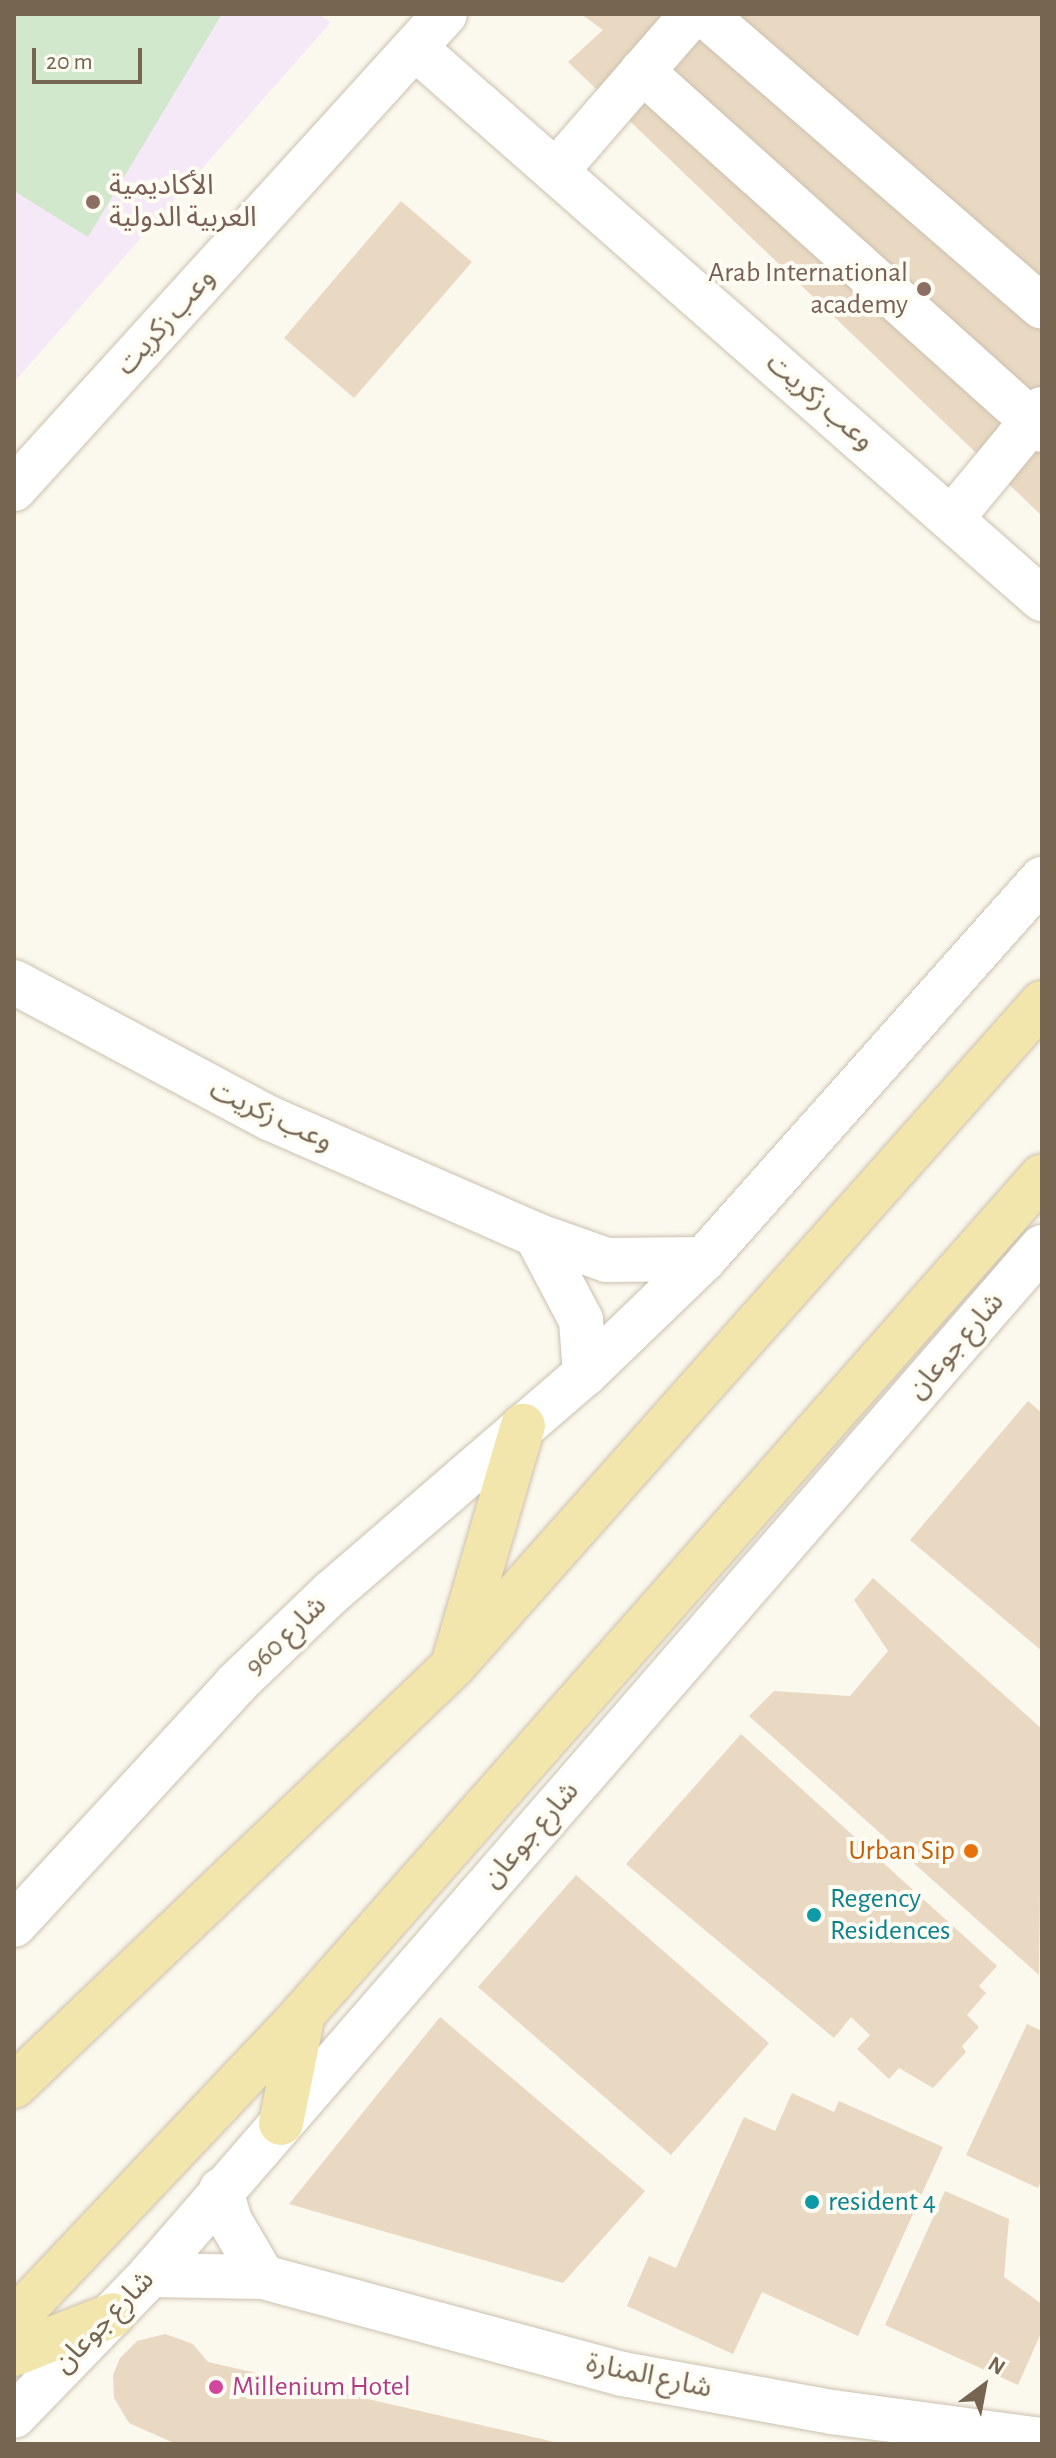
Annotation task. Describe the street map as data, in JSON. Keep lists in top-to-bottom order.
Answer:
{
  "streets": {
    "main road": ["شارع جوعان"],
    "street": ["وعب زكريت", "شارع 960", "شارع المنارة"]
  },
  "crossings": [
    ["شارع جوعان", "شارع المنارة"]
  ],
  "places": [
    "الأكاديمية العربية الدولية",
    "Arab International academy",
    "Urban Sip",
    "Regency Residences",
    "resident 4",
    "Millenium Hotel"
  ],
  "scale_bar": "20 m",
  "north": "top right"
}
